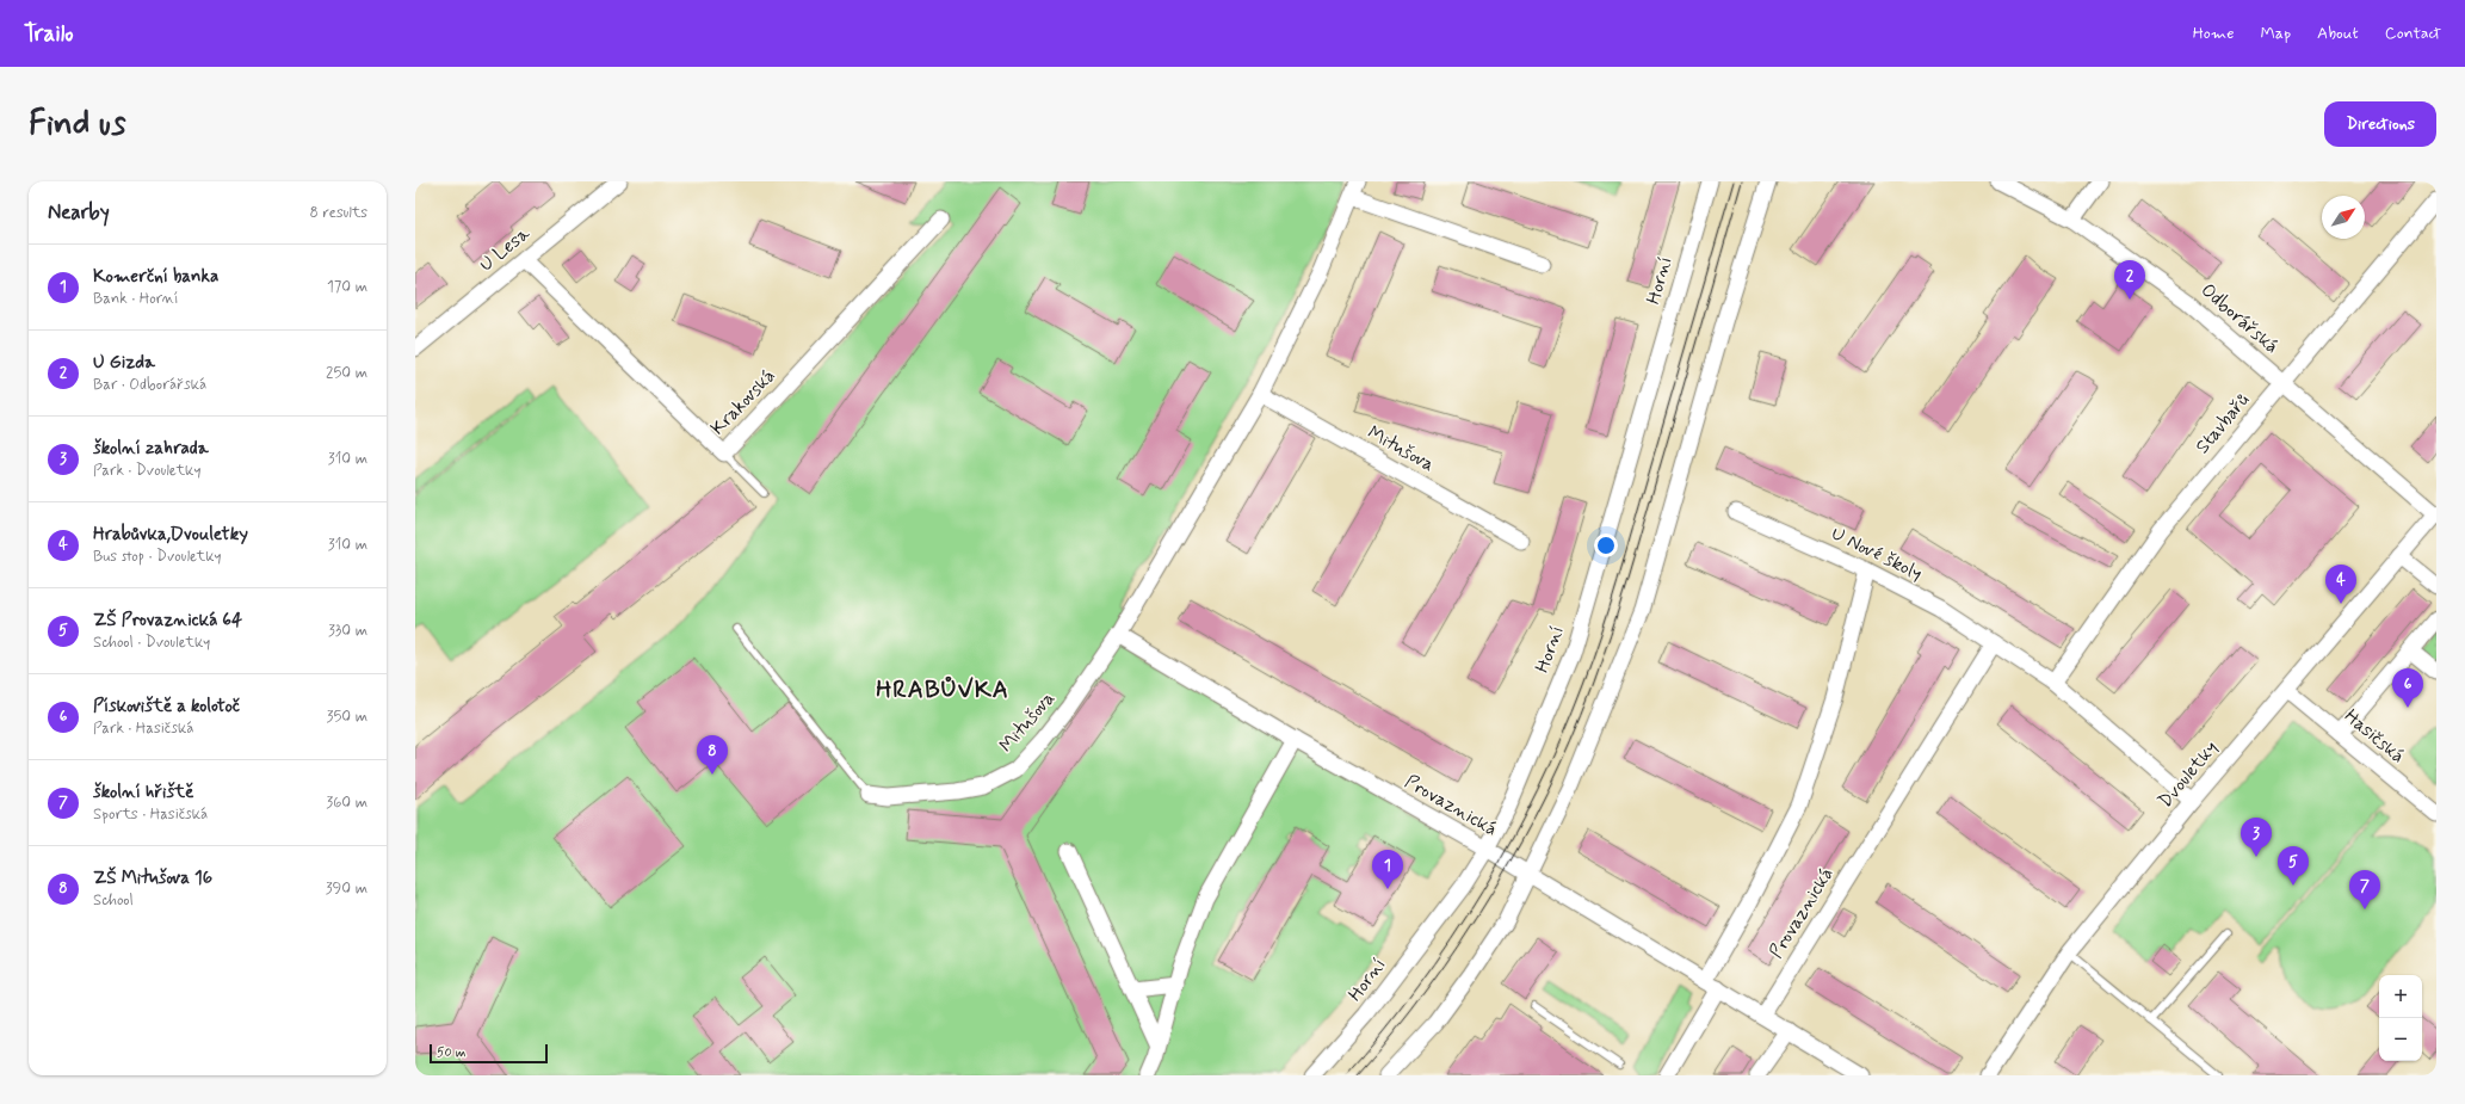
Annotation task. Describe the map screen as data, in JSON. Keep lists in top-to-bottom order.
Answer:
{
  "streets": {
    "street": [
      "U Lesa",
      "Horní",
      "Odborářská",
      "Krakovská",
      "Stavbařů",
      "Mitušova",
      "U Nové školy",
      "Hasičská",
      "Dvouletky",
      "Provaznická"
    ]
  },
  "crossings": [
    ["U Lesa", "Krakovská"],
    ["Horní", "Provaznická"],
    ["Odborářská", "Stavbařů"],
    ["Odborářská", "Dvouletky"],
    ["Stavbařů", "U Nové školy"],
    ["Mitušova", "Provaznická"],
    ["U Nové školy", "Dvouletky"],
    ["U Nové školy", "Provaznická"],
    ["Hasičská", "Dvouletky"]
  ],
  "districts": ["HRABŮVKA"],
  "scale_bar": "50 m",
  "north": "top right",
  "page": {
    "header": "Trailo",
    "nav": [
      "Home",
      "Map",
      "About",
      "Contact"
    ],
    "buttons": "Directions",
    "title": "Find us",
    "heading": ["Nearby", "8 results"],
    "list": [
      {
        "mark": "1",
        "name": "Komerční banka",
        "note": "Bank · Horní",
        "value": "170 m"
      },
      {
        "mark": "2",
        "name": "U Gizda",
        "note": "Bar · Odborářská",
        "value": "250 m"
      },
      {
        "mark": "3",
        "name": "školní zahrada",
        "note": "Park · Dvouletky",
        "value": "310 m"
      },
      {
        "mark": "4",
        "name": "Hrabůvka,Dvouletky",
        "note": "Bus stop · Dvouletky",
        "value": "310 m"
      },
      {
        "mark": "5",
        "name": "ZŠ Provaznická 64",
        "note": "School · Dvouletky",
        "value": "330 m"
      },
      {
        "mark": "6",
        "name": "Pískoviště a kolotoč",
        "note": "Park · Hasičská",
        "value": "350 m"
      },
      {
        "mark": "7",
        "name": "školní hřiště",
        "note": "Sports · Hasičská",
        "value": "360 m"
      },
      {
        "mark": "8",
        "name": "ZŠ Mitušova 16",
        "note": "School",
        "value": "390 m"
      }
    ],
    "pins": [
      "2",
      "4",
      "6",
      "8",
      "3",
      "5",
      "1",
      "7"
    ],
    "map_buttons": ["+", "−"],
    "scale": "50 m"
  }
}
